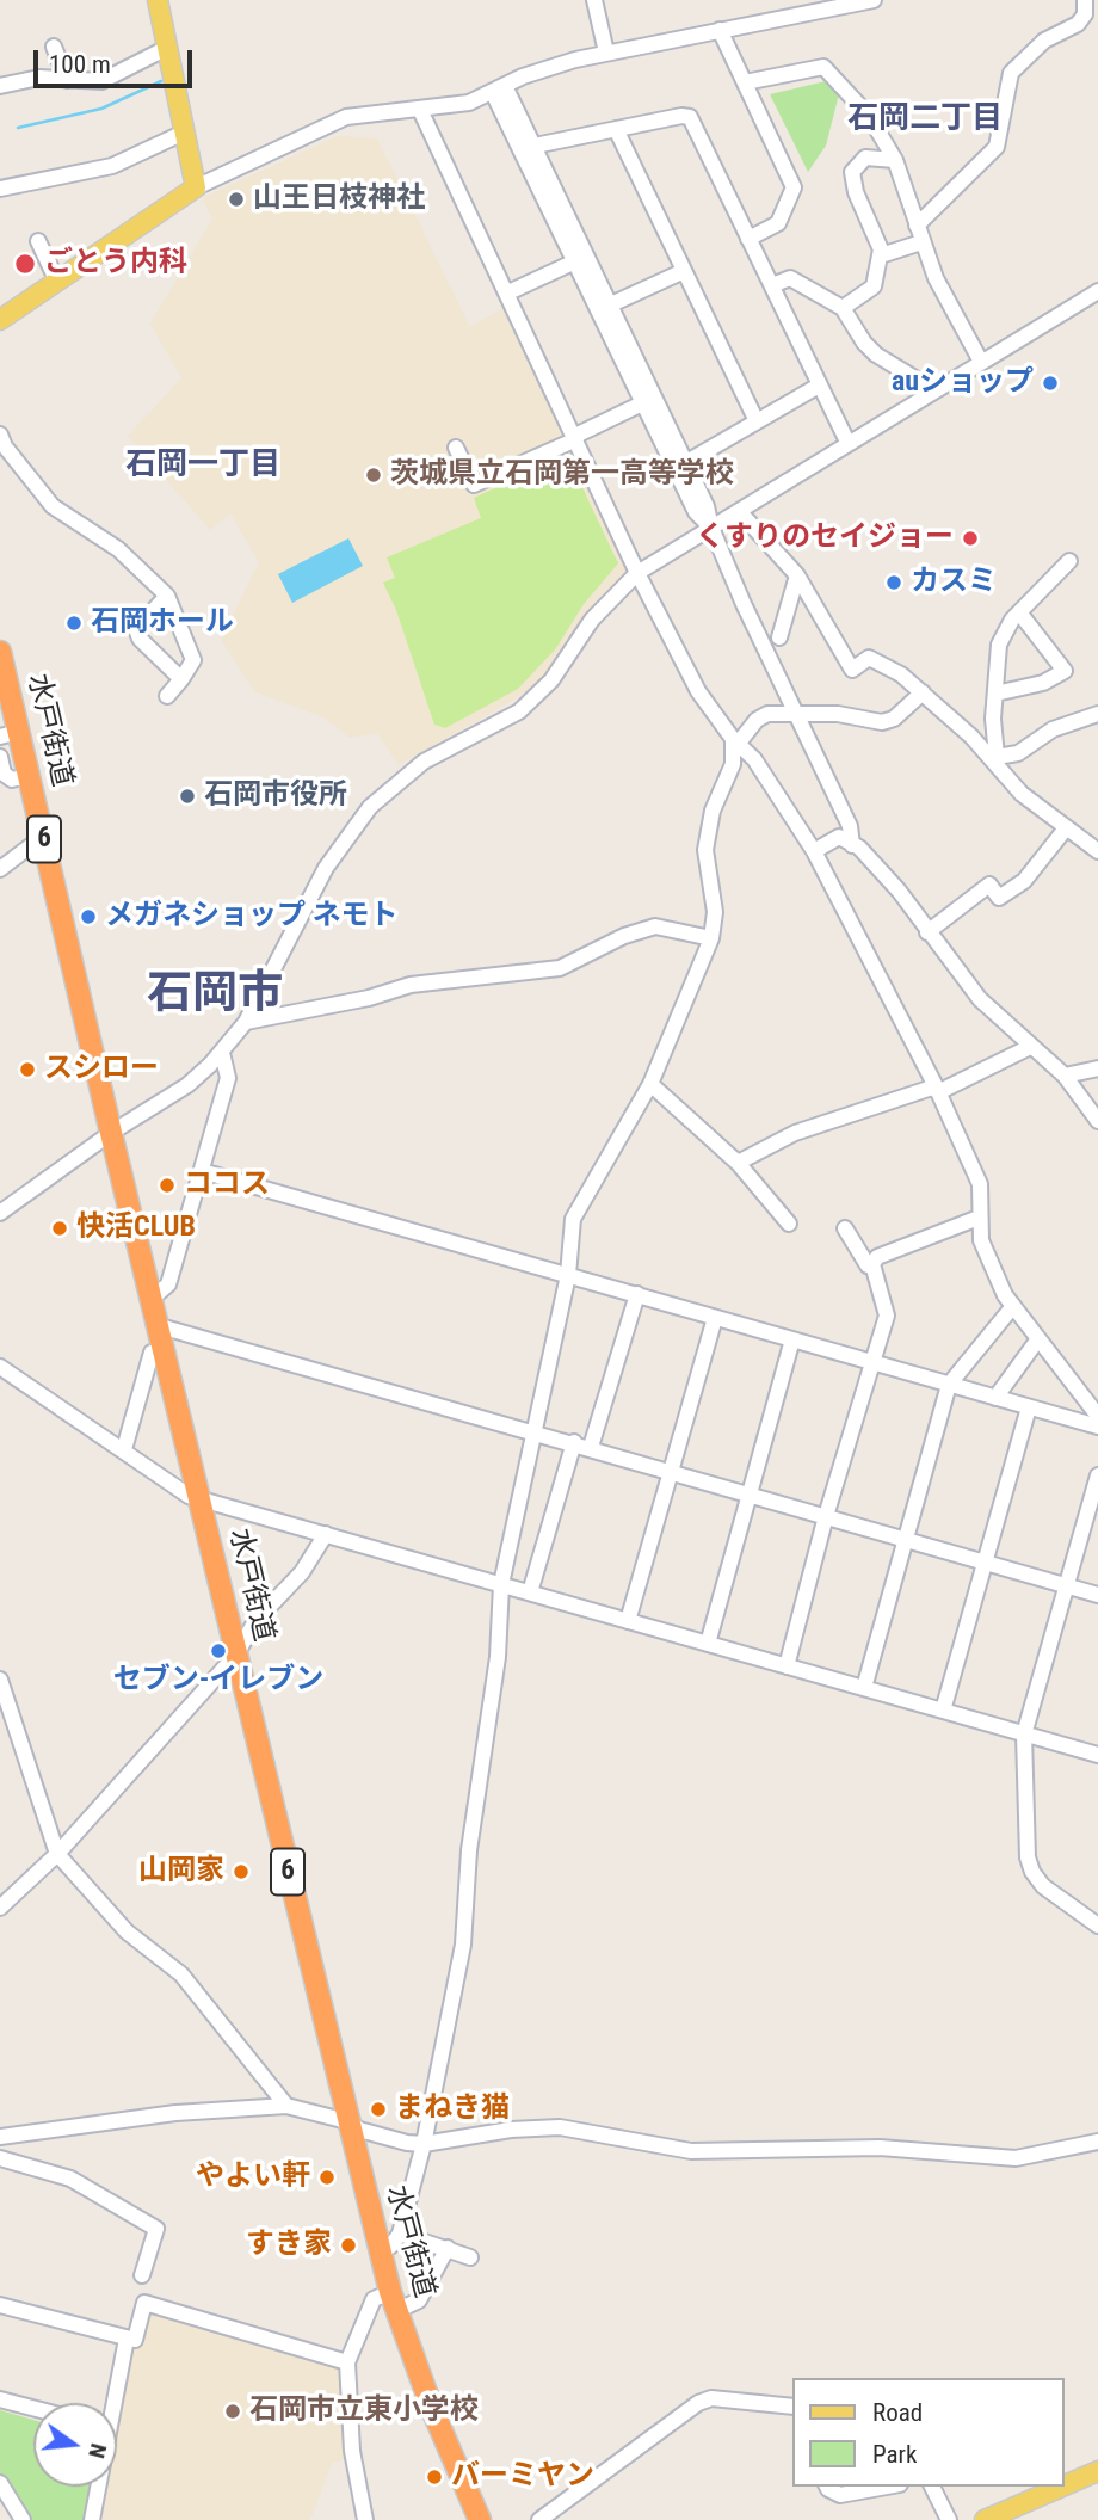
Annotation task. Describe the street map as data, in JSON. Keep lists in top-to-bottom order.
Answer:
{
  "streets": {
    "highway": ["水戸街道", "6"]
  },
  "districts": ["石岡二丁目", "石岡一丁目", "石岡市"],
  "places": [
    "山王日枝神社",
    "ごとう内科",
    "auショップ",
    "茨城県立石岡第一高等学校",
    "くすりのセイジョー",
    "カスミ",
    "石岡ホール",
    "石岡市役所",
    "メガネショップ ネモト",
    "スシロー",
    "ココス",
    "快活CLUB",
    "セブン-イレブン",
    "山岡家",
    "まねき猫",
    "やよい軒",
    "すき家",
    "石岡市立東小学校",
    "バーミヤン"
  ],
  "legend": ["Road", "Park"],
  "scale_bar": "100 m",
  "north": "right"
}
